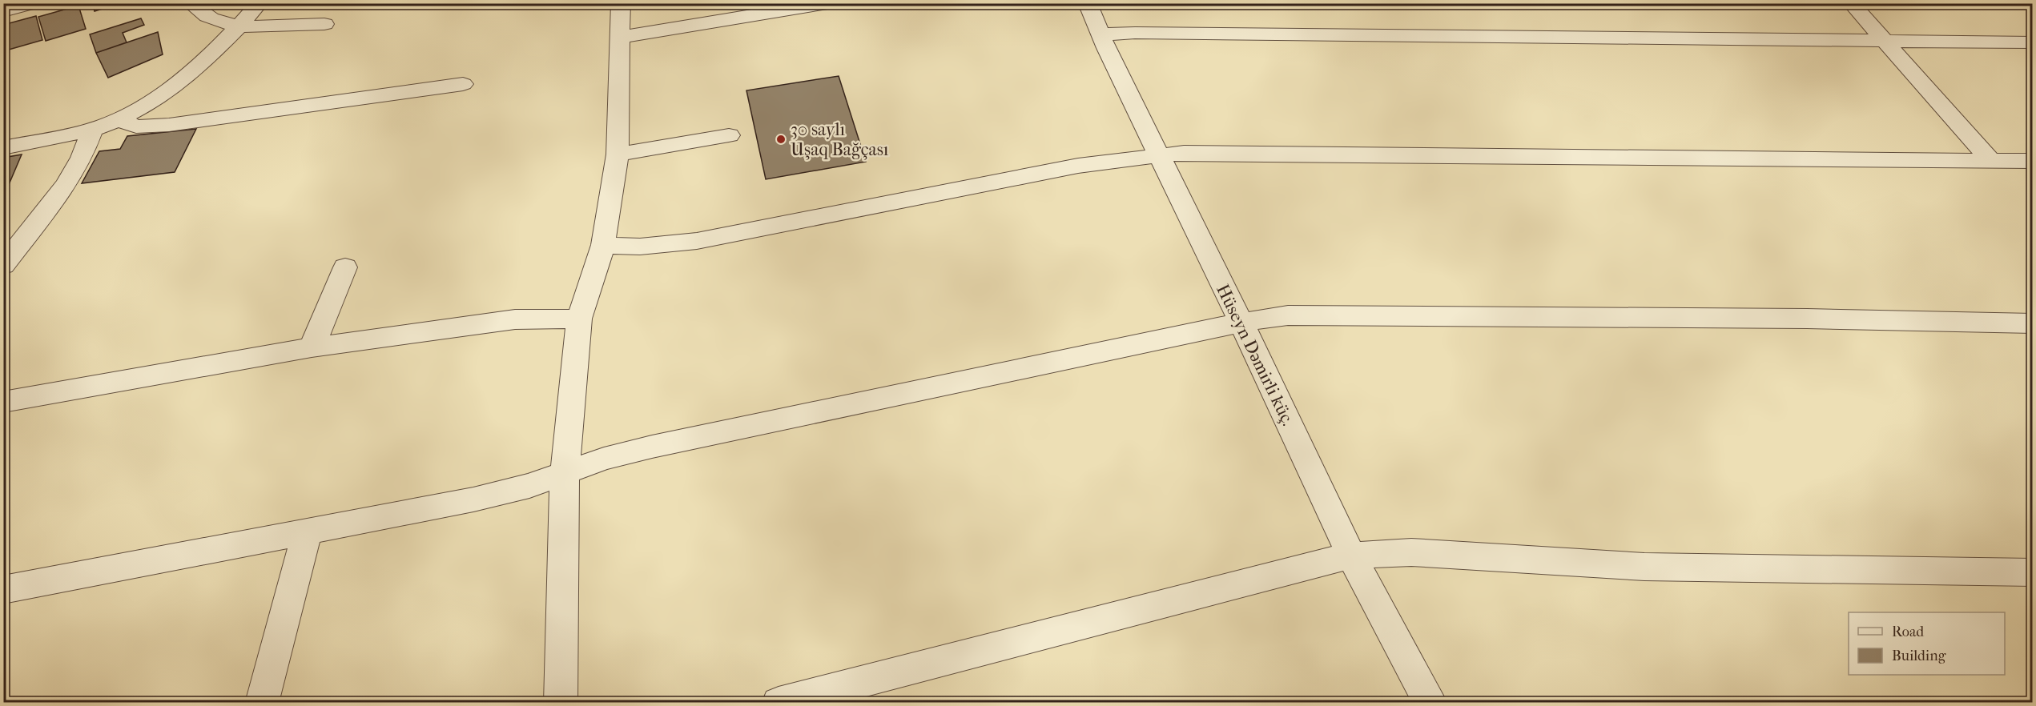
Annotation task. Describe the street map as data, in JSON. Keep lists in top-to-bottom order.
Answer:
{
  "streets": {
    "street": ["Hüseyn Dəmirli küç."]
  },
  "places": ["30 saylı Uşaq Bağçası"],
  "legend": ["Road", "Building"]
}
